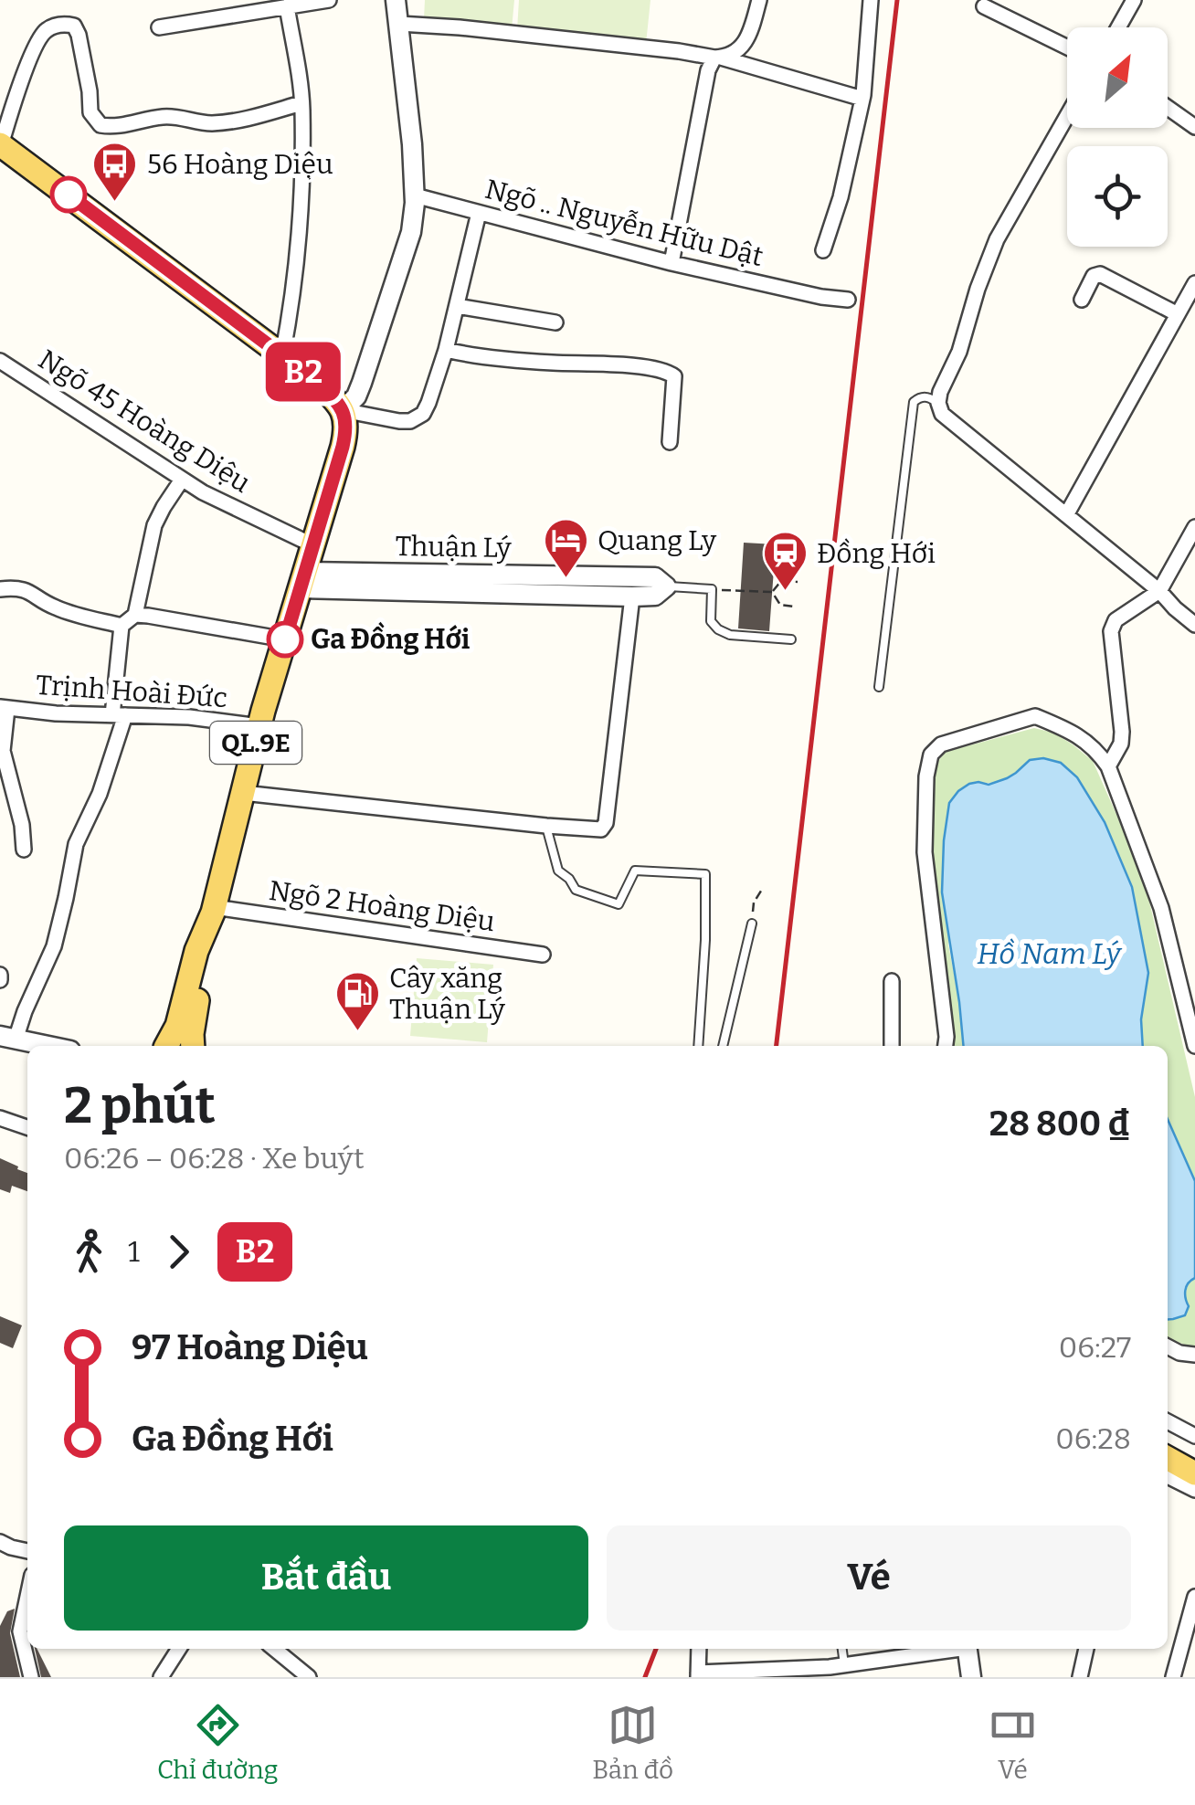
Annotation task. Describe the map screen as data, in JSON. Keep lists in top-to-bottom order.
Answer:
{
  "streets": {
    "main road": ["QL.9E"],
    "street": [
      "Ngõ .. Nguyễn Hữu Dật",
      "Ngõ 45 Hoàng Diệu",
      "Thuận Lý",
      "Trịnh Hoài Đức",
      "Ngõ 2 Hoàng Diệu"
    ]
  },
  "crossings": [
    ["Ngõ 45 Hoàng Diệu", "QL.9E"],
    ["Thuận Lý", "QL.9E"],
    ["Trịnh Hoài Đức", "QL.9E"],
    ["QL.9E", "Ngõ 2 Hoàng Diệu"]
  ],
  "water": ["Hồ Nam Lý"],
  "places": {
    "bus stop": ["56 Hoàng Diệu"],
    "hotel": ["Quang Ly"],
    "station": ["Đồng Hới"],
    "other": ["Ga Đồng Hới"],
    "fuel station": ["Cây xăng Thuận Lý"]
  },
  "lines": ["bus line B2"],
  "north": "top right",
  "page": {
    "on_map": "B2",
    "heading": ["2 phút", "06:26 – 06:28 · Xe buýt", "28 800 ₫"],
    "legs": ["1", "B2"],
    "list": [
      {
        "name": "97 Hoàng Diệu",
        "value": "06:27"
      },
      {
        "name": "Ga Đồng Hới",
        "value": "06:28"
      }
    ],
    "buttons": ["Bắt đầu", "Vé"],
    "tabs": ["Chỉ đường", "Bản đồ", "Vé"]
  }
}
